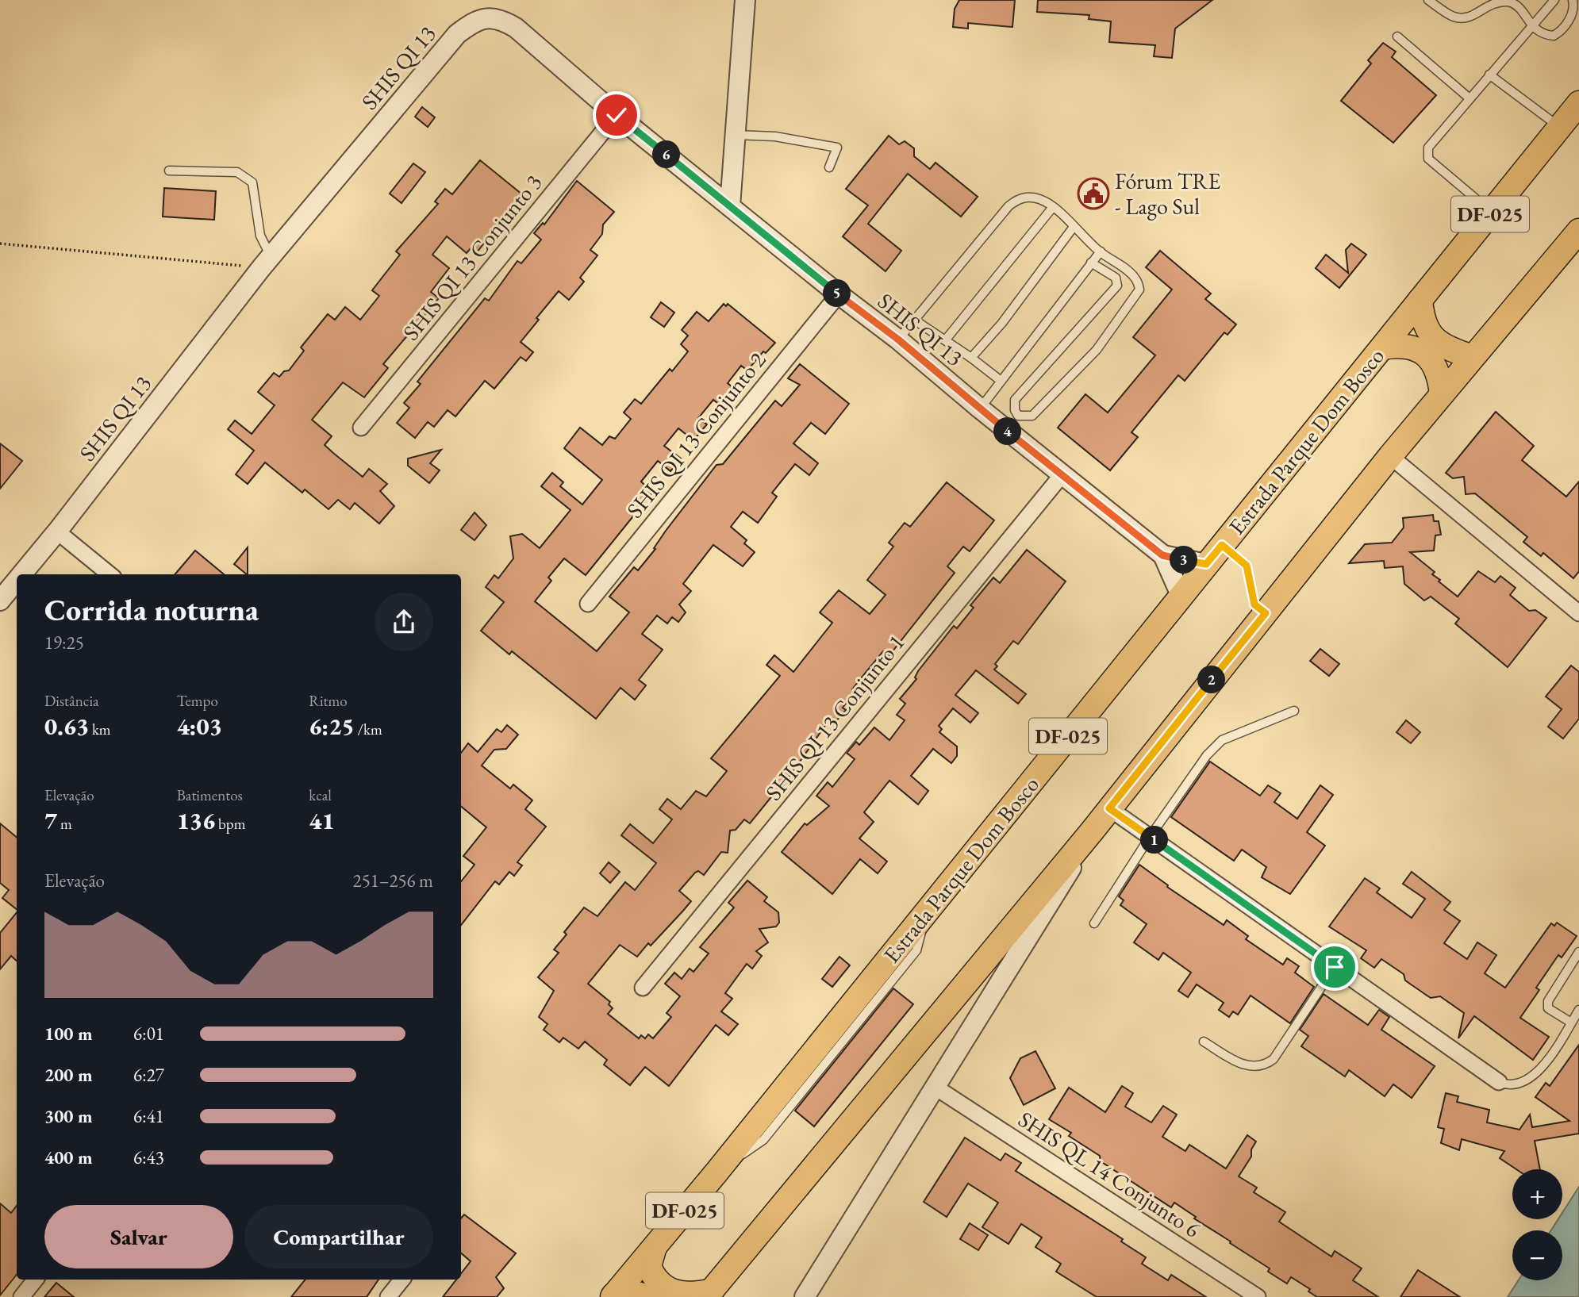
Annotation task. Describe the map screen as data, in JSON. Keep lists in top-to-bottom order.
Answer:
{
  "streets": {
    "main road": ["DF-025", "Estrada Parque Dom Bosco"],
    "street": [
      "SHIS QI 13",
      "SHIS QI 13 Conjunto 3",
      "SHIS QI 13 Conjunto 2",
      "SHIS QI 13 Conjunto 1",
      "SHIS QL 14 Conjunto 6"
    ]
  },
  "crossings": [
    ["SHIS QI 13", "SHIS QI 13 Conjunto 3"],
    ["SHIS QI 13", "SHIS QI 13 Conjunto 2"],
    ["SHIS QI 13", "Estrada Parque Dom Bosco"],
    ["SHIS QI 13", "SHIS QI 13 Conjunto 1"]
  ],
  "places": {
    "public building": ["Fórum TRE - Lago Sul"]
  },
  "page": {
    "pins": [
      "6",
      "5",
      "4",
      "3",
      "2",
      "1"
    ],
    "heading": ["Corrida noturna", "19:25"],
    "stats": [
      ["Distância", "0.63 km"],
      ["Tempo", "4:03"],
      ["Ritmo", "6:25 /km"],
      ["Elevação", "7 m"],
      ["Batimentos", "136 bpm"],
      ["kcal", "41"]
    ],
    "chart": ["Elevação", "251–256 m"],
    "list": [
      {
        "name": "100 m",
        "note": "6:01"
      },
      {
        "name": "200 m",
        "note": "6:27"
      },
      {
        "name": "300 m",
        "note": "6:41"
      },
      {
        "name": "400 m",
        "note": "6:43"
      }
    ],
    "map_buttons": ["+", "−"],
    "buttons": ["Salvar", "Compartilhar"]
  }
}
